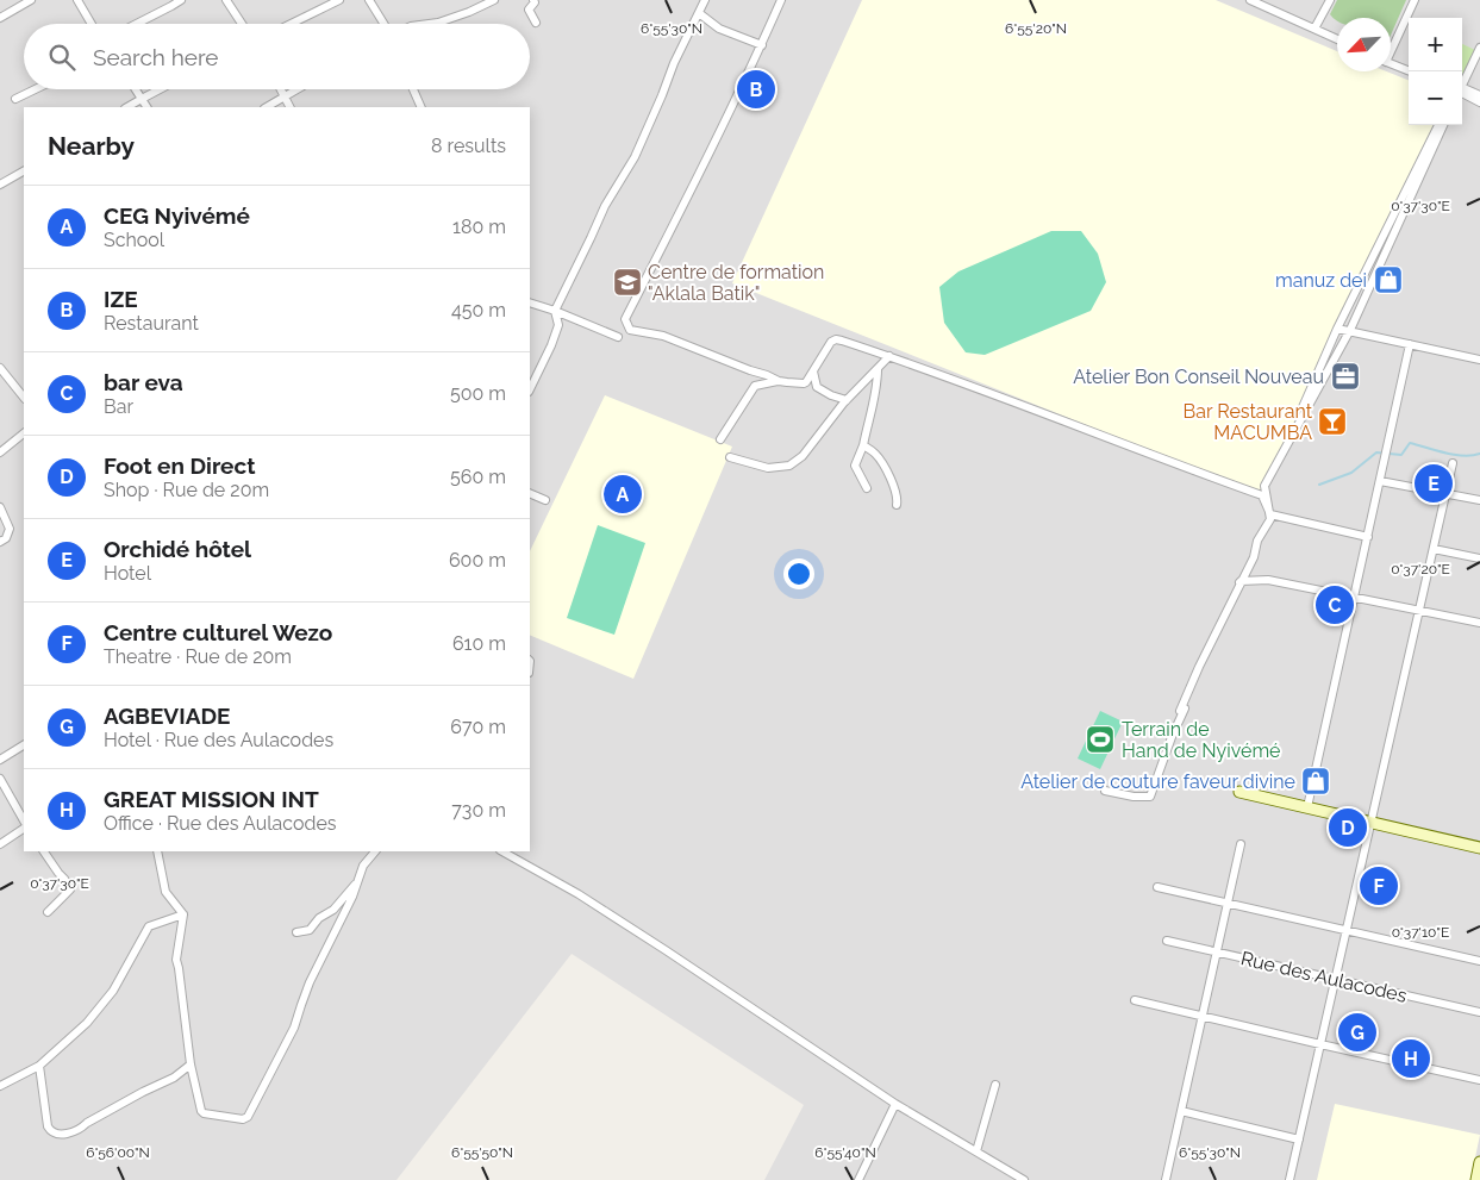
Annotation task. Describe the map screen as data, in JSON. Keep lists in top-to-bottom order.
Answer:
{
  "streets": {
    "street": ["Rue des Aulacodes"]
  },
  "places": {
    "shop": ["manuz dei", "Atelier de couture faveur divine"],
    "school or university": ["Centre de formation \"Aklala Batik\""],
    "office": ["Atelier Bon Conseil Nouveau"],
    "bar": ["Bar Restaurant MACUMBA"],
    "sports": ["Terrain de Hand de Nyivémé"]
  },
  "north": "bottom left",
  "page": {
    "map_buttons": ["+", "−"],
    "search": "Search here",
    "pins": [
      "B",
      "E",
      "A",
      "C",
      "D",
      "F",
      "G",
      "H"
    ],
    "heading": ["Nearby", "8 results"],
    "list": [
      {
        "mark": "A",
        "name": "CEG Nyivémé",
        "note": "School",
        "value": "180 m"
      },
      {
        "mark": "B",
        "name": "IZE",
        "note": "Restaurant",
        "value": "450 m"
      },
      {
        "mark": "C",
        "name": "bar eva",
        "note": "Bar",
        "value": "500 m"
      },
      {
        "mark": "D",
        "name": "Foot en Direct",
        "note": "Shop · Rue de 20m",
        "value": "560 m"
      },
      {
        "mark": "E",
        "name": "Orchidé hôtel",
        "note": "Hotel",
        "value": "600 m"
      },
      {
        "mark": "F",
        "name": "Centre culturel Wezo",
        "note": "Theatre · Rue de 20m",
        "value": "610 m"
      },
      {
        "mark": "G",
        "name": "AGBEVIADE",
        "note": "Hotel · Rue des Aulacodes",
        "value": "670 m"
      },
      {
        "mark": "H",
        "name": "GREAT MISSION INT",
        "note": "Office · Rue des Aulacodes",
        "value": "730 m"
      }
    ]
  },
  "coordinates": [
    "6°55'30\"N",
    "6°55'20\"N",
    "0°37'30\"E",
    "0°37'20\"E",
    "0°37'10\"E",
    "6°56'00\"N",
    "6°55'40\"N",
    "6°55'50\"N"
  ]
}
